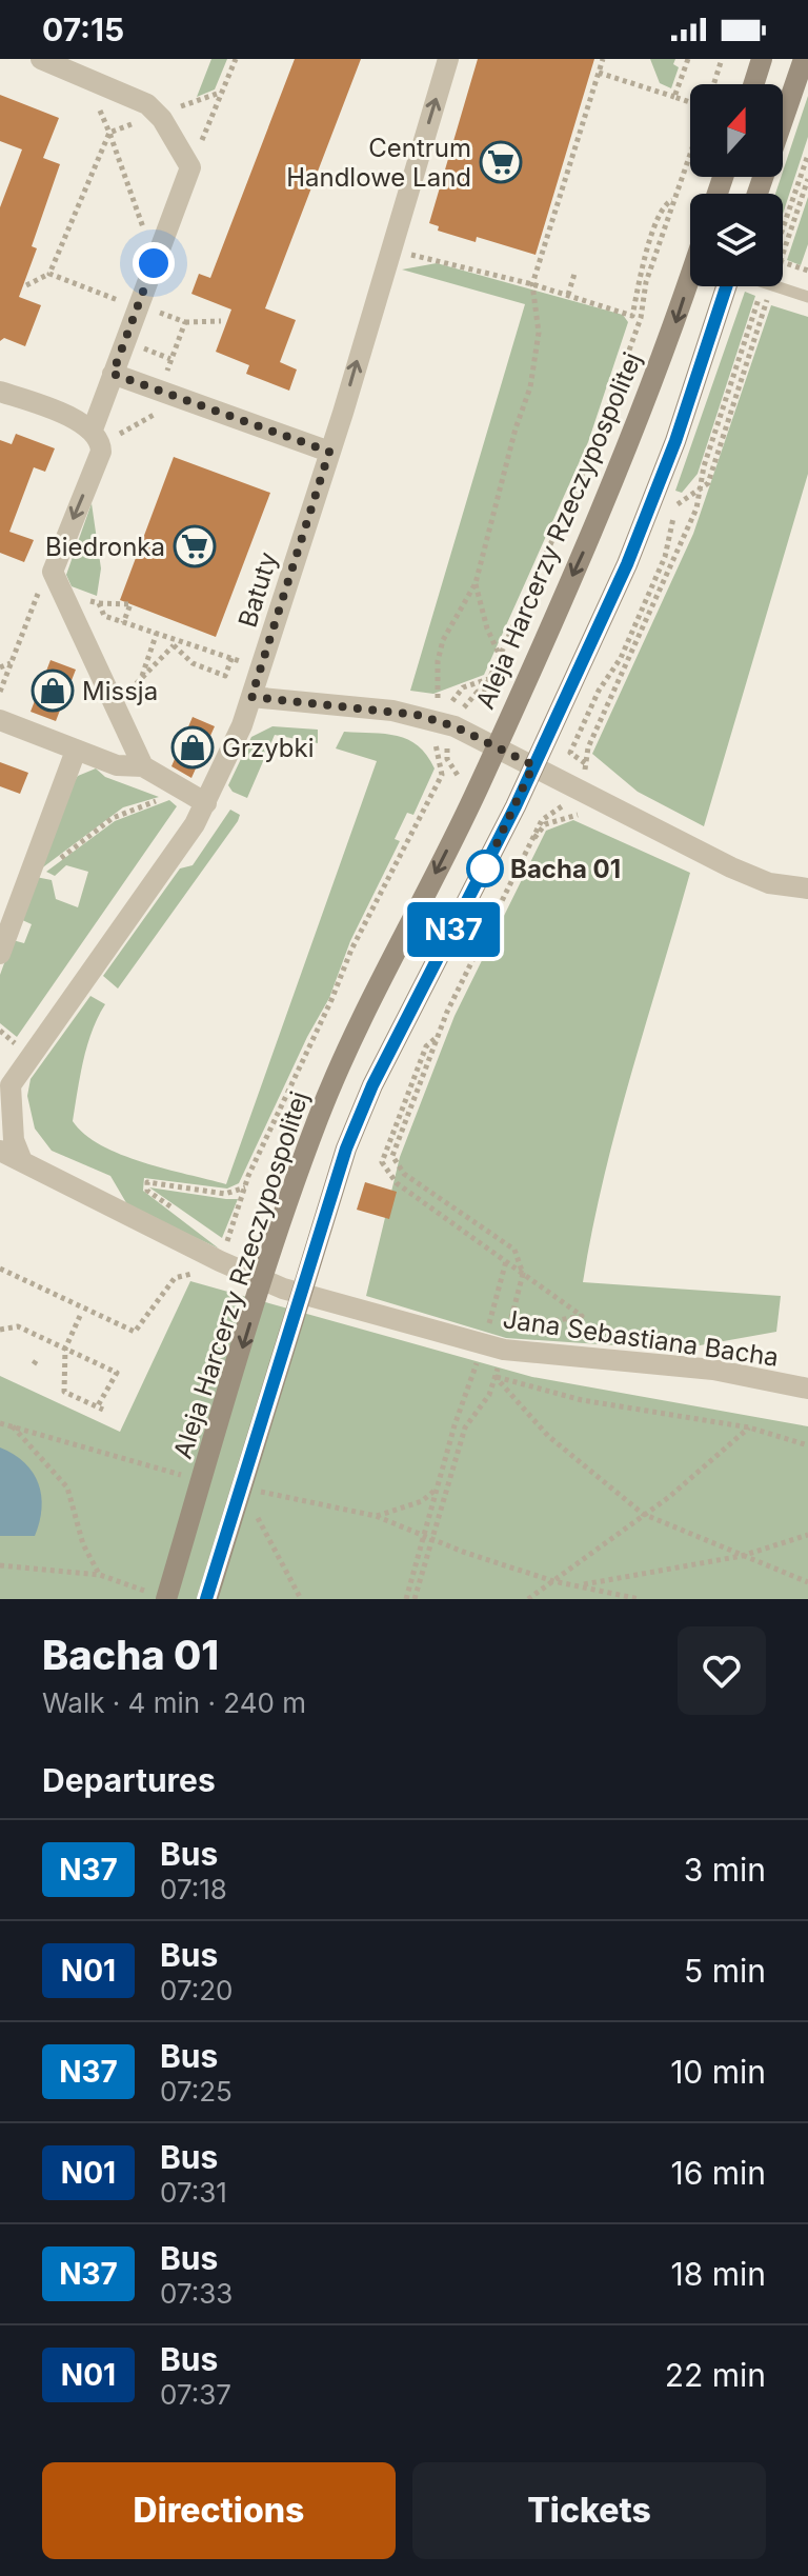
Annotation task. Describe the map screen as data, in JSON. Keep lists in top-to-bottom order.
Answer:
{
  "streets": {
    "street": ["Aleja Harcerzy Rzeczypospolitej", "Batuty", "Jana Sebastiana Bacha"]
  },
  "crossings": [
    ["Batuty", "Jana Sebastiana Bacha"]
  ],
  "places": {
    "supermarket": ["Centrum Handlowe Land", "Biedronka"],
    "shop": ["Missja", "Grzybki"],
    "other": ["Bacha 01"]
  },
  "lines": ["bus line N37"],
  "north": "top",
  "page": {
    "status": "07:15",
    "on_map": "N37",
    "heading": [
      ["Bacha 01", "Walk · 4 min · 240 m"],
      "Departures"
    ],
    "list": [
      {
        "mark": "N37",
        "name": "Bus",
        "note": "07:18",
        "value": "3 min"
      },
      {
        "mark": "N01",
        "name": "Bus",
        "note": "07:20",
        "value": "5 min"
      },
      {
        "mark": "N37",
        "name": "Bus",
        "note": "07:25",
        "value": "10 min"
      },
      {
        "mark": "N01",
        "name": "Bus",
        "note": "07:31",
        "value": "16 min"
      },
      {
        "mark": "N37",
        "name": "Bus",
        "note": "07:33",
        "value": "18 min"
      },
      {
        "mark": "N01",
        "name": "Bus",
        "note": "07:37",
        "value": "22 min"
      }
    ],
    "buttons": ["Directions", "Tickets"]
  }
}
